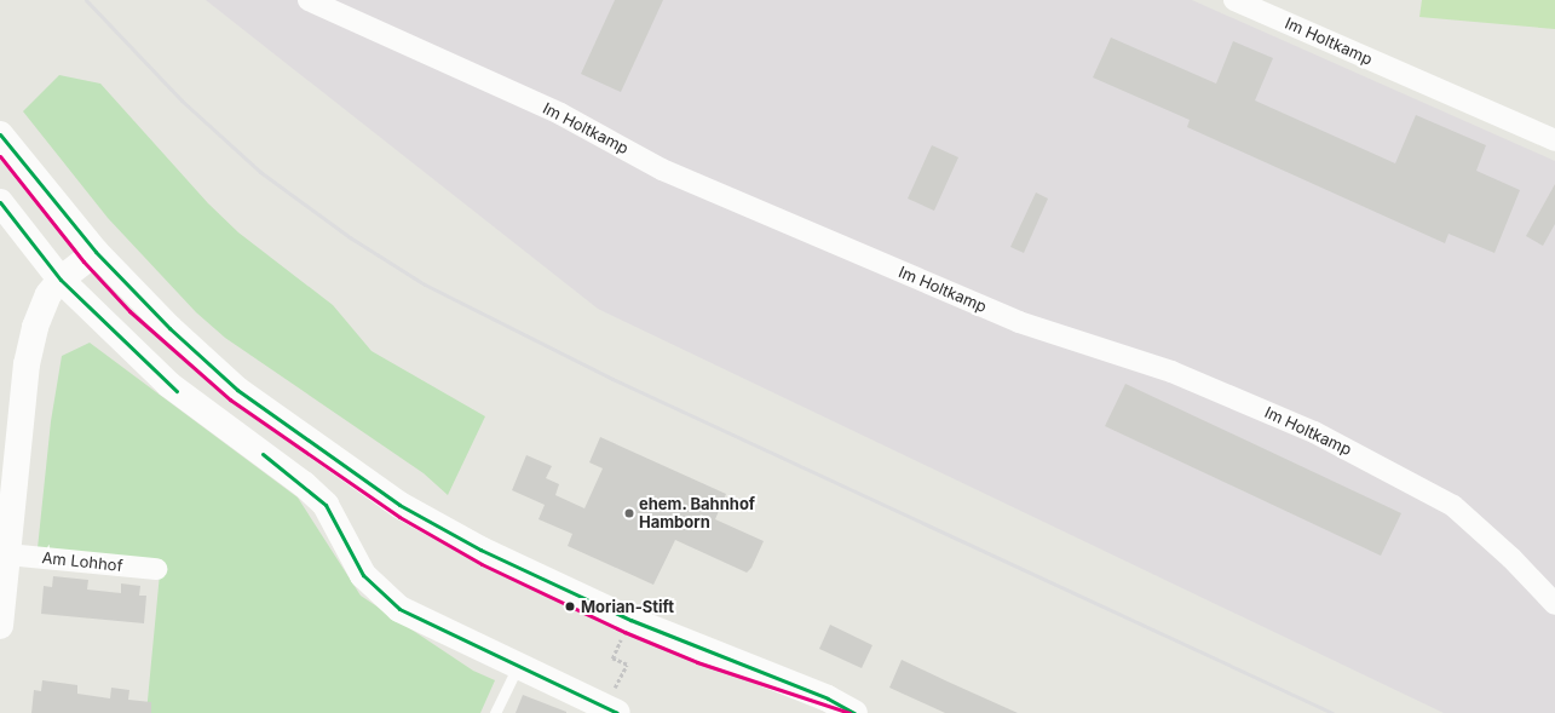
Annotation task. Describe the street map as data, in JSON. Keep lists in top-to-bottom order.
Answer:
{
  "streets": {
    "street": ["Im Holtkamp", "Am Lohhof"]
  },
  "places": ["ehem. Bahnhof Hamborn", "Morian-Stift"]
}
